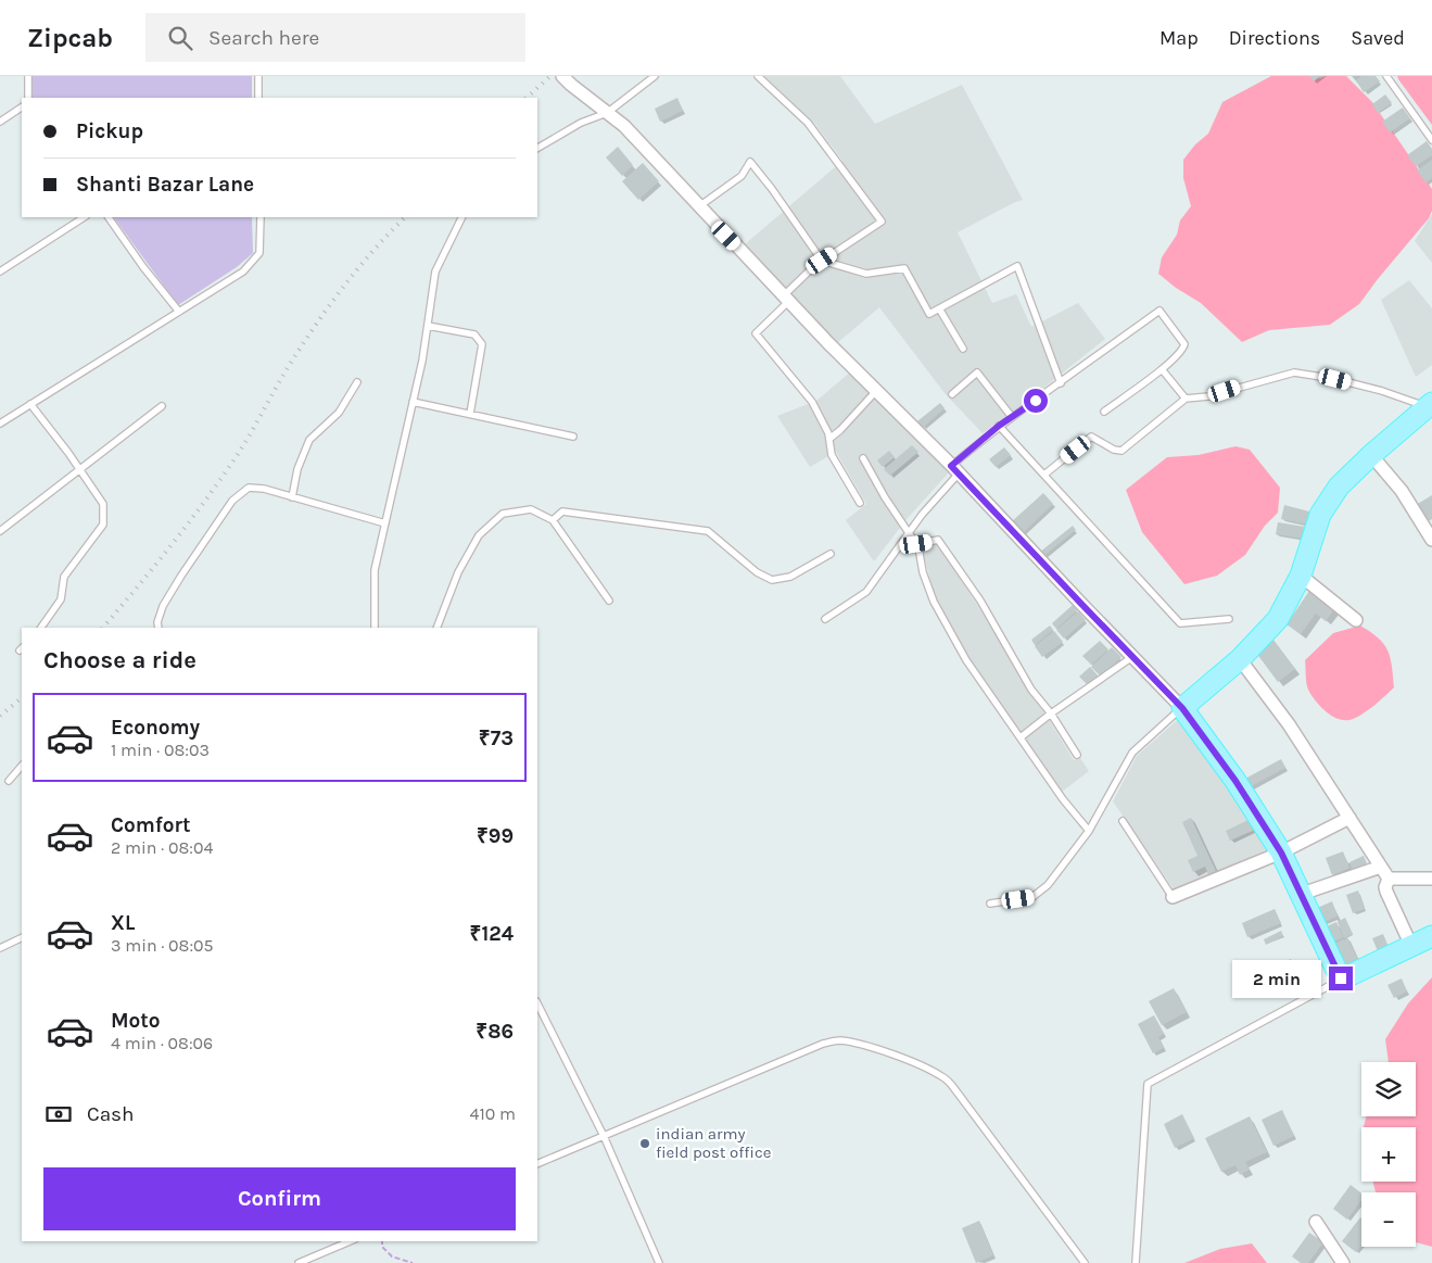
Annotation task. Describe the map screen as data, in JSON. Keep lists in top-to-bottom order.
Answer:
{
  "places": ["indian army field post office"],
  "page": {
    "header": "Zipcab",
    "search": "Search here",
    "nav": ["Map", "Directions", "Saved"],
    "banner": ["Pickup", "Shanti Bazar Lane"],
    "heading": "Choose a ride",
    "list": [
      {
        "name": "Economy",
        "note": "1 min · 08:03",
        "value": "₹73"
      },
      {
        "name": "Comfort",
        "note": "2 min · 08:04",
        "value": "₹99"
      },
      {
        "name": "XL",
        "note": "3 min · 08:05",
        "value": "₹124"
      },
      {
        "name": "Moto",
        "note": "4 min · 08:06",
        "value": "₹86"
      }
    ],
    "bubble": "2 min",
    "map_buttons": ["+", "−"],
    "pay": ["Cash", "410 m"],
    "buttons": "Confirm"
  }
}
